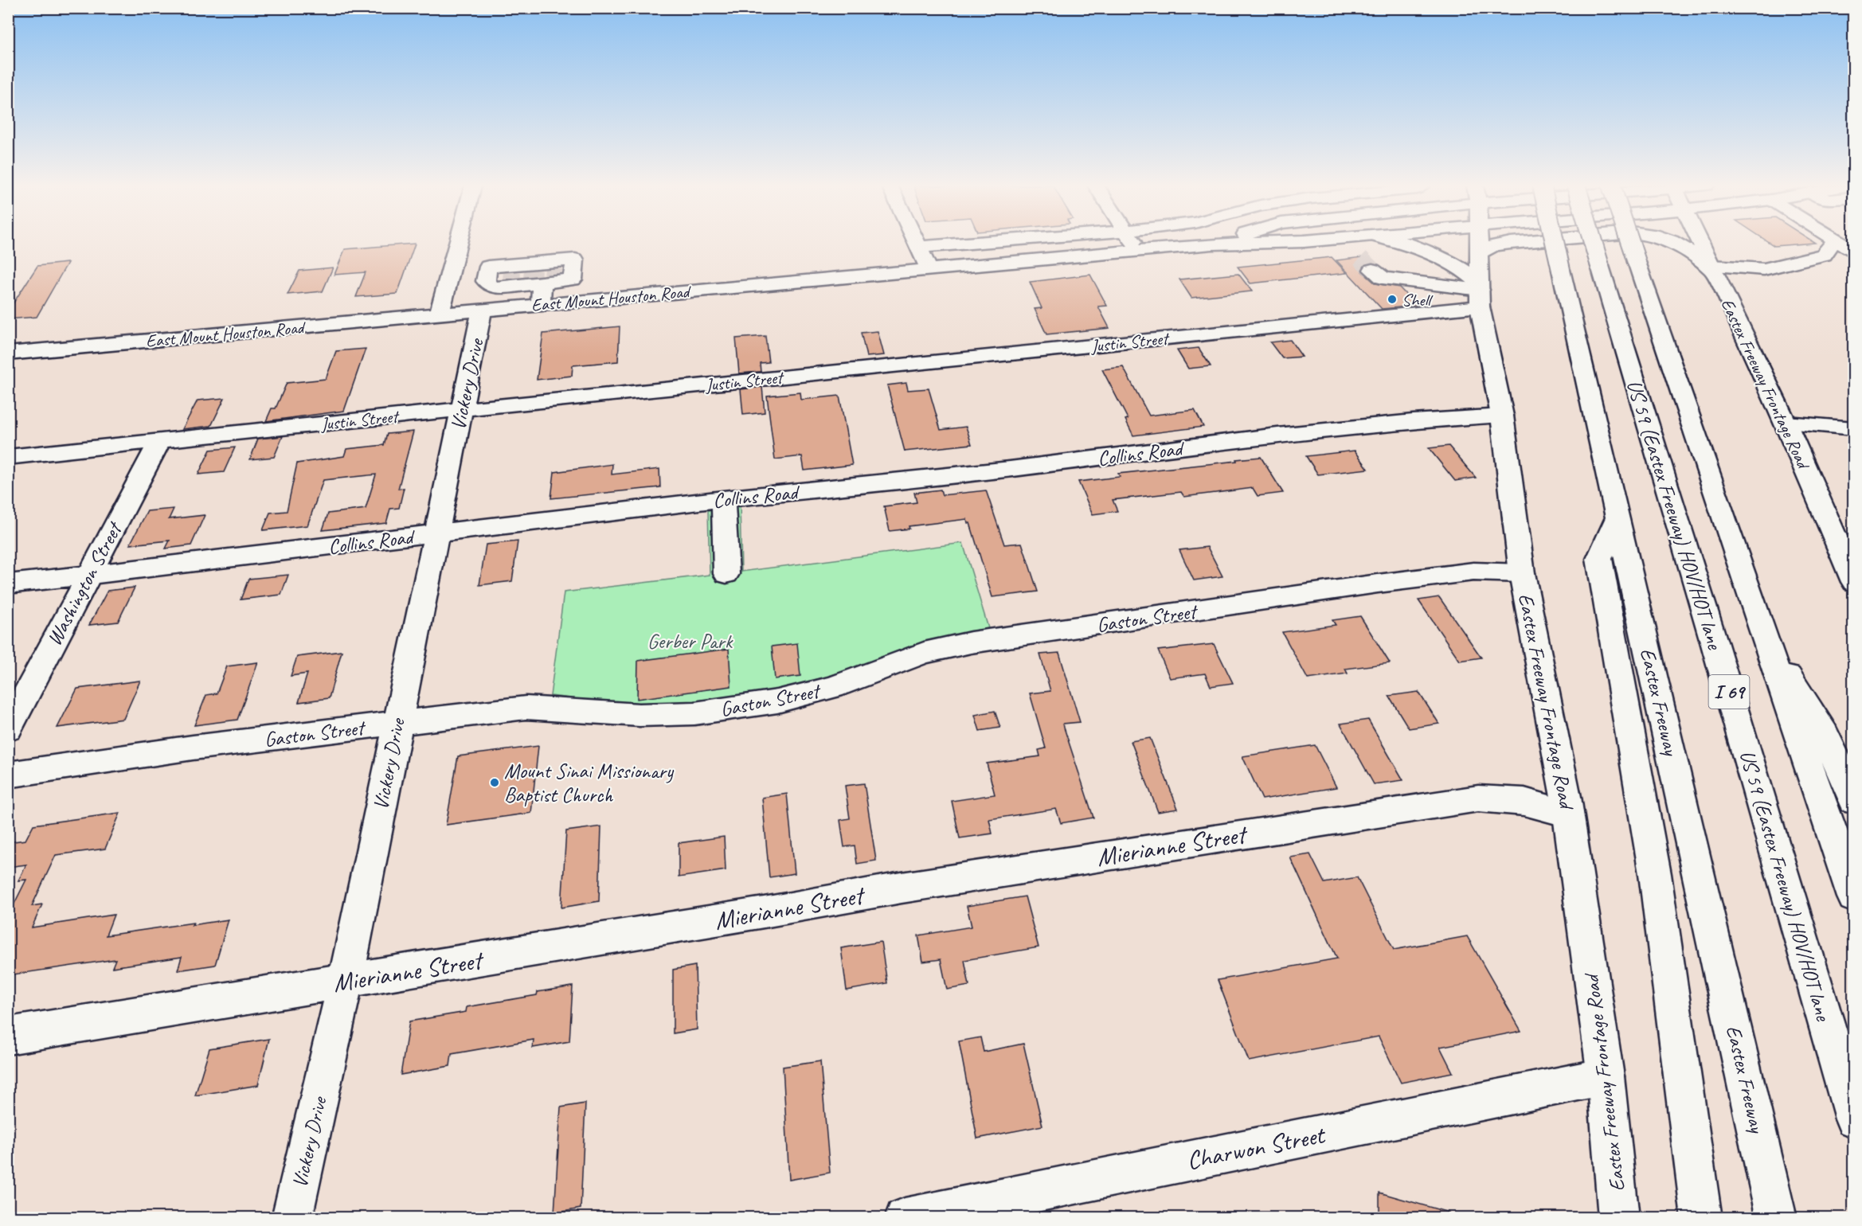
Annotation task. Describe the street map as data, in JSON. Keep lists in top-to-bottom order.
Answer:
{
  "streets": {
    "main road": [
      "East Mount Houston Road",
      "Justin Street",
      "Eastex Freeway Frontage Road",
      "Vickery Drive",
      "Collins Road",
      "US 59 (Eastex Freeway) HOV/HOT lane",
      "Washington Street",
      "Gaston Street",
      "I 69",
      "Eastex Freeway",
      "Mierianne Street",
      "Charwon Street"
    ]
  },
  "crossings": [
    ["East Mount Houston Road", "Vickery Drive"],
    ["Justin Street", "Eastex Freeway Frontage Road"],
    ["Justin Street", "Vickery Drive"],
    ["Justin Street", "Washington Street"],
    ["Eastex Freeway Frontage Road", "Collins Road"],
    ["Eastex Freeway Frontage Road", "Gaston Street"],
    ["Eastex Freeway Frontage Road", "Mierianne Street"],
    ["Eastex Freeway Frontage Road", "Charwon Street"],
    ["Vickery Drive", "Collins Road"],
    ["Vickery Drive", "Gaston Street"],
    ["Vickery Drive", "Mierianne Street"],
    ["Collins Road", "Washington Street"]
  ],
  "parks": ["Gerber Park"],
  "places": ["Shell", "Mount Sinai Missionary Baptist Church"]
}
